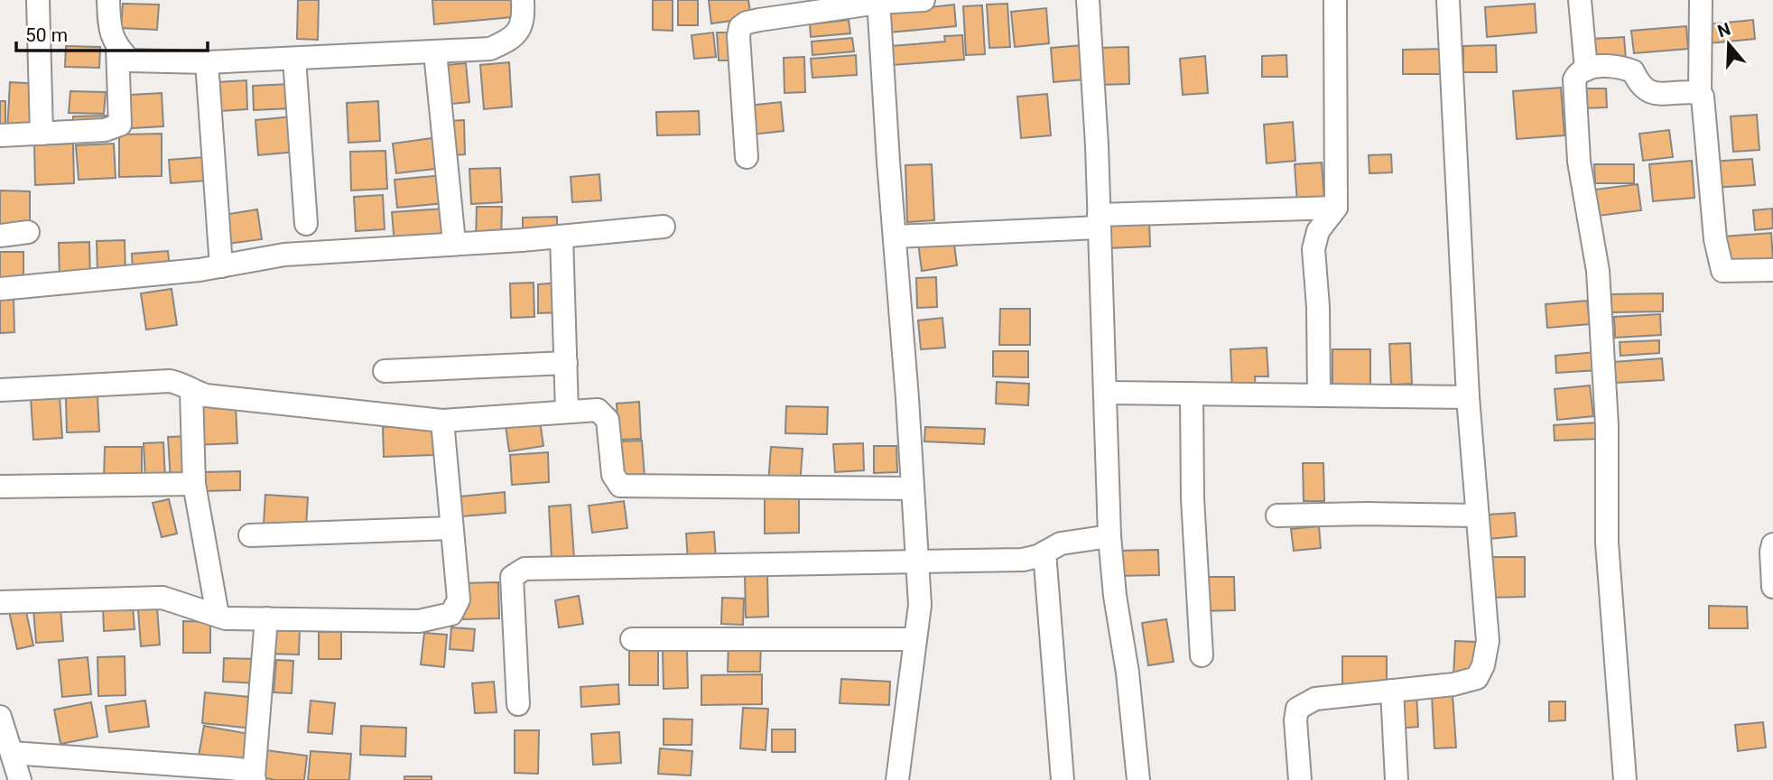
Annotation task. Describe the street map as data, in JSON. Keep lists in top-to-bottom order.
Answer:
{
  "scale_bar": "50 m",
  "north": "top"
}
